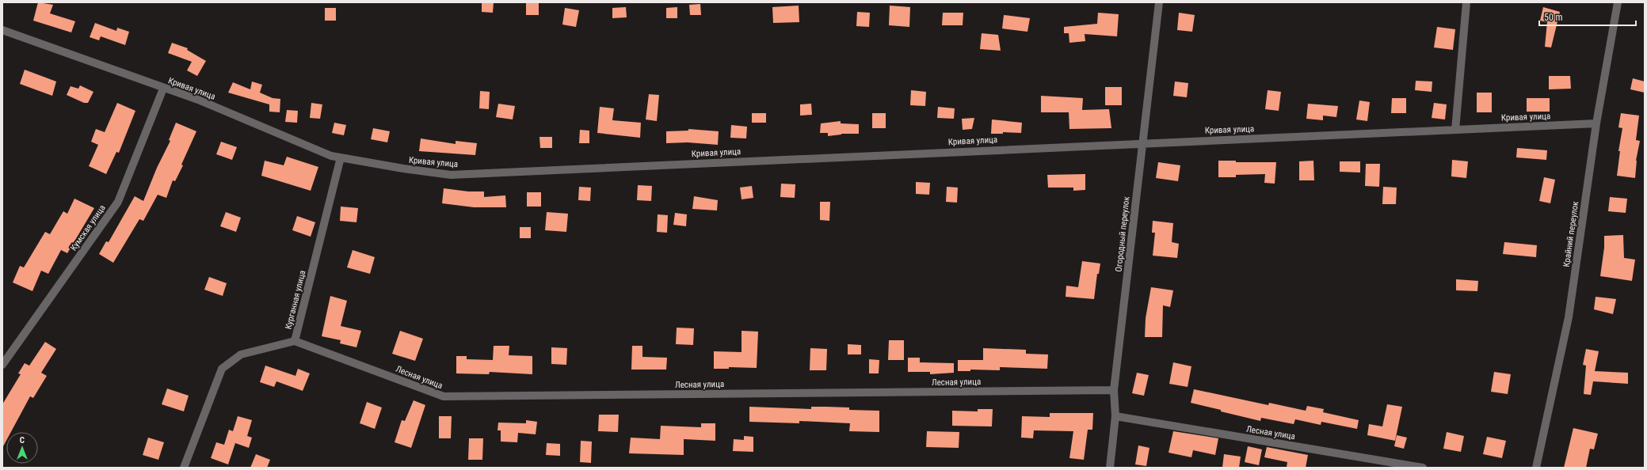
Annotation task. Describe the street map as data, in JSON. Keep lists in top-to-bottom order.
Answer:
{
  "streets": {
    "street": [
      "Кривая улица",
      "Кумская улица",
      "Огородный переулок",
      "Крайний переулок",
      "Курганная улица",
      "Лесная улица"
    ]
  },
  "crossings": [
    ["Кривая улица", "Кумская улица"],
    ["Кривая улица", "Огородный переулок"],
    ["Кривая улица", "Крайний переулок"],
    ["Кривая улица", "Курганная улица"],
    ["Огородный переулок", "Лесная улица"],
    ["Курганная улица", "Лесная улица"]
  ],
  "scale_bar": "50 m",
  "north": "top"
}
